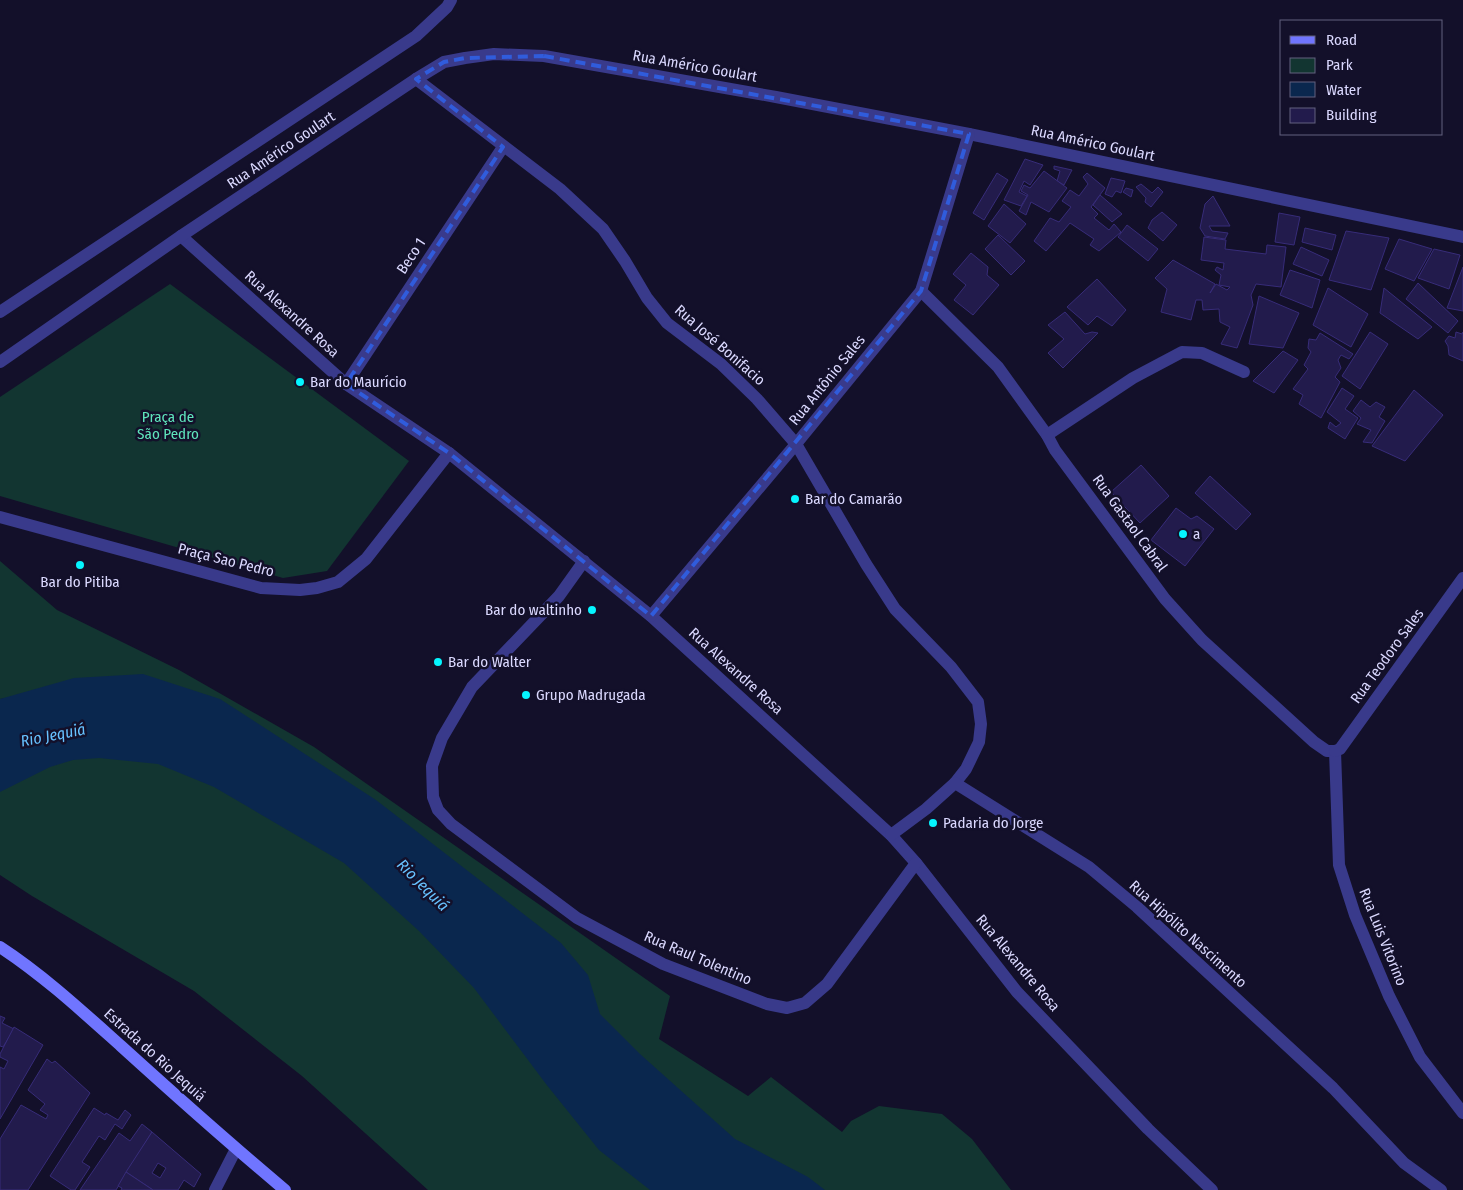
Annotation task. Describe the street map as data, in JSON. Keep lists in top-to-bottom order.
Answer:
{
  "streets": {
    "main road": ["Estrada do Rio Jequiá"],
    "street": [
      "Rua Américo Goulart",
      "Beco 1",
      "Rua Alexandre Rosa",
      "Rua José Bonifacio",
      "Rua Antônio Sales",
      "Rua Gastaol Cabral",
      "Praça Sao Pedro",
      "Rua Teodoro Sales",
      "Rua Hipólito Nascimento",
      "Rua Luis Vitorino",
      "Rua Raul Tolentino"
    ]
  },
  "crossings": [
    ["Rua Américo Goulart", "Rua Alexandre Rosa"],
    ["Rua Américo Goulart", "Rua José Bonifacio"],
    ["Rua Américo Goulart", "Rua Antônio Sales"],
    ["Beco 1", "Rua Alexandre Rosa"],
    ["Beco 1", "Rua José Bonifacio"],
    ["Rua Alexandre Rosa", "Rua Antônio Sales"],
    ["Rua Alexandre Rosa", "Praça Sao Pedro"],
    ["Rua Alexandre Rosa", "Rua Raul Tolentino"],
    ["Rua José Bonifacio", "Rua Antônio Sales"],
    ["Rua José Bonifacio", "Rua Hipólito Nascimento"],
    ["Rua Antônio Sales", "Rua Gastaol Cabral"],
    ["Rua Gastaol Cabral", "Rua Teodoro Sales"],
    ["Rua Gastaol Cabral", "Rua Luis Vitorino"],
    ["Rua Teodoro Sales", "Rua Luis Vitorino"]
  ],
  "water": ["Rio Jequiá"],
  "parks": ["Praça de São Pedro"],
  "places": [
    "Bar do Maurício",
    "Bar do Camarão",
    "a",
    "Bar do Pitiba",
    "Bar do waltinho",
    "Bar do Walter",
    "Grupo Madrugada",
    "Padaria do Jorge"
  ],
  "legend": [
    "Road",
    "Park",
    "Water",
    "Building"
  ]
}
